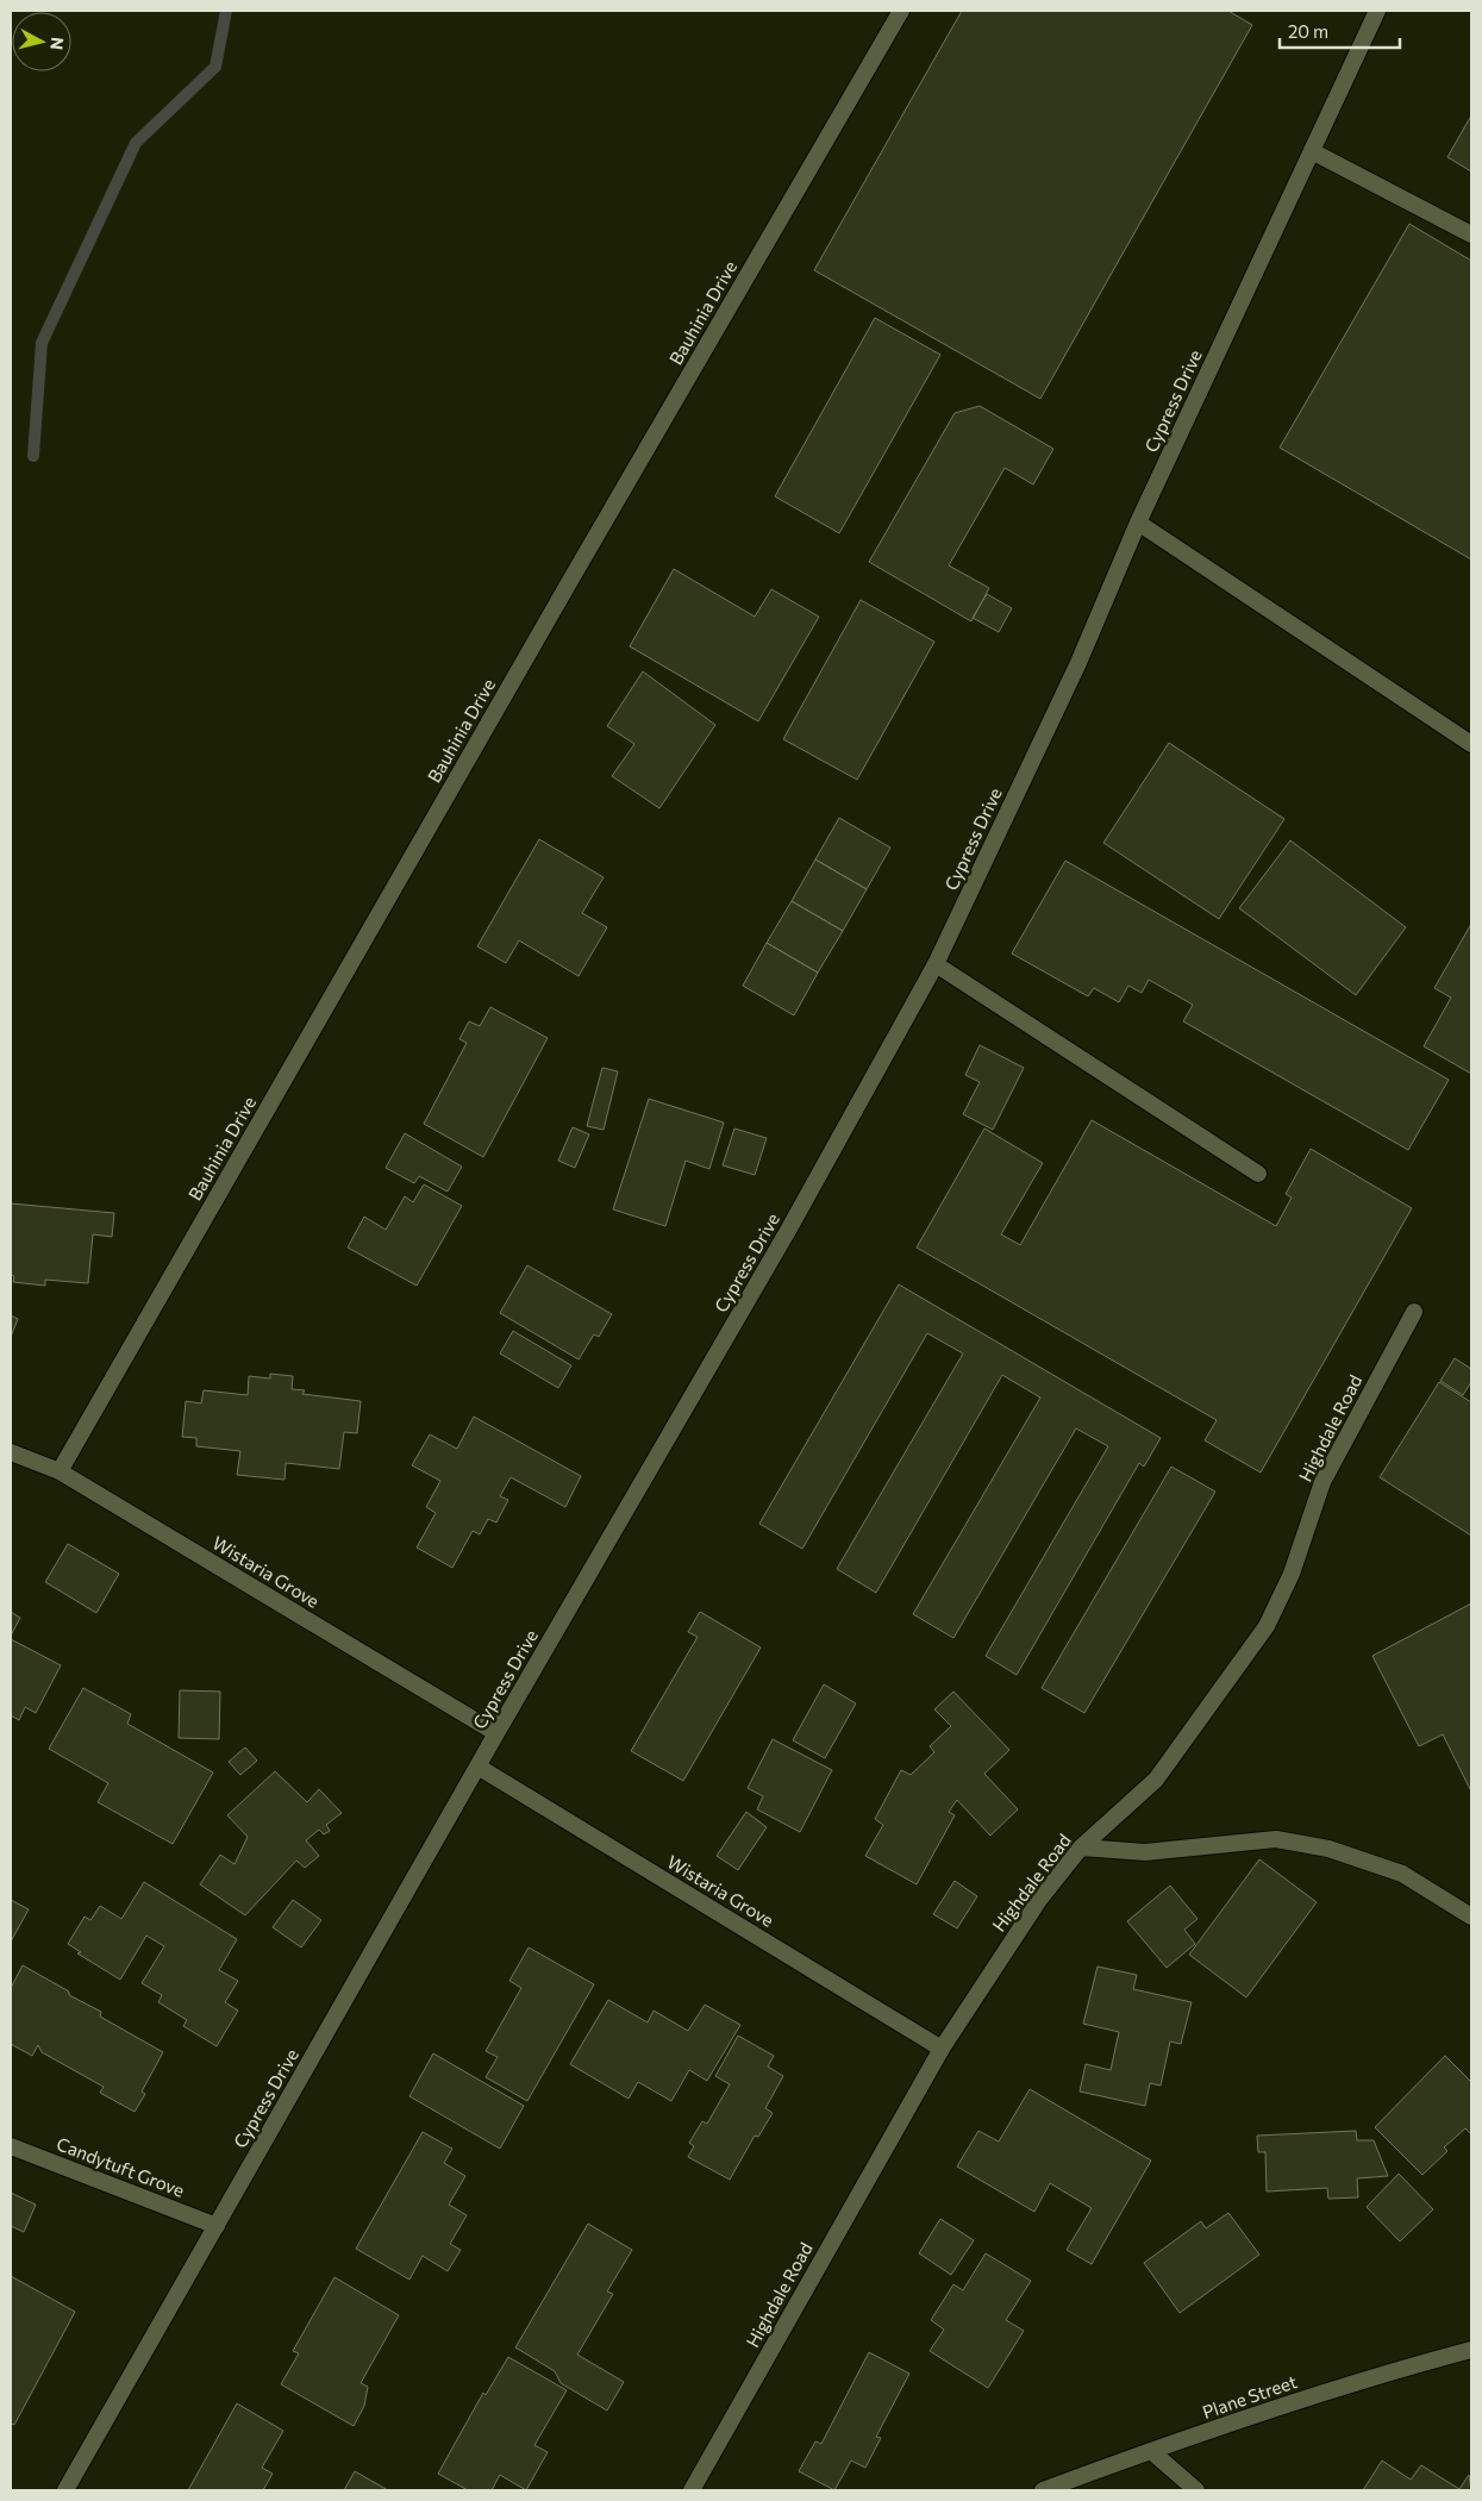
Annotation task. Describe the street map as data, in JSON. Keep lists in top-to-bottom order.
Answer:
{
  "streets": {
    "street": [
      "Bauhinia Drive",
      "Cypress Drive",
      "Highdale Road",
      "Wistaria Grove",
      "Candytuft Grove",
      "Plane Street"
    ]
  },
  "crossings": [
    ["Bauhinia Drive", "Wistaria Grove"],
    ["Cypress Drive", "Wistaria Grove"],
    ["Cypress Drive", "Candytuft Grove"],
    ["Highdale Road", "Wistaria Grove"]
  ],
  "scale_bar": "20 m",
  "north": "right"
}
